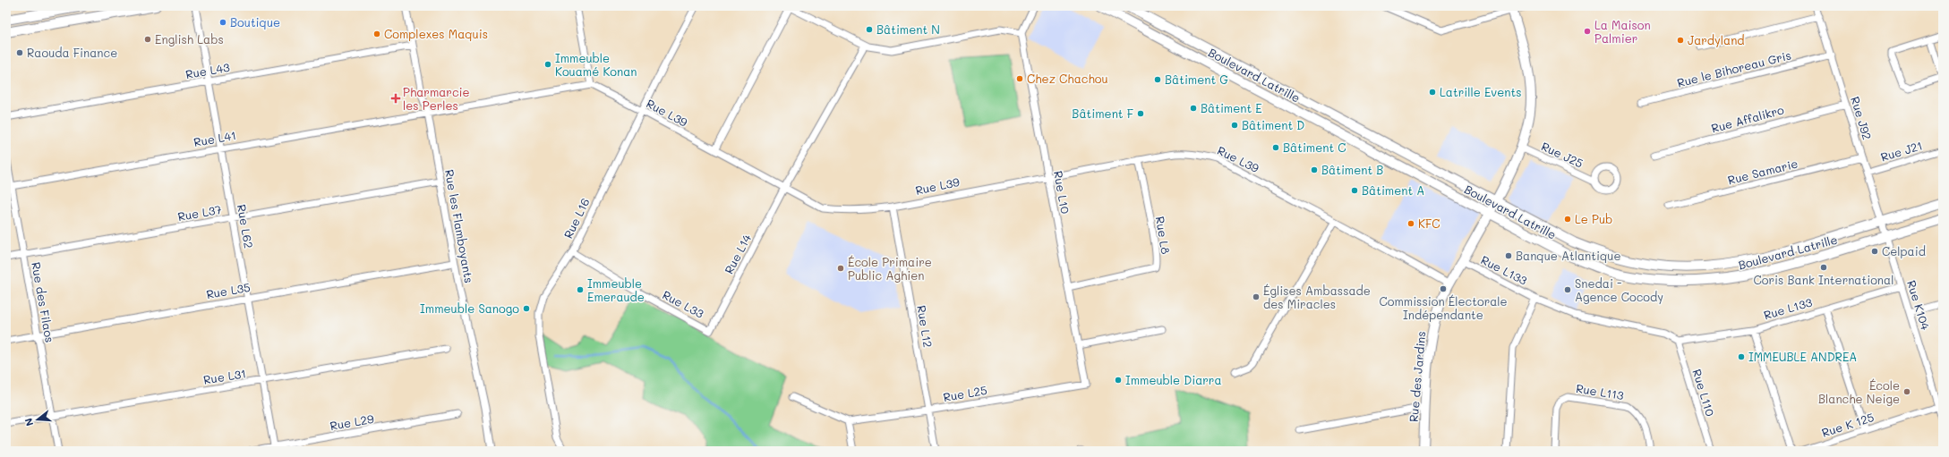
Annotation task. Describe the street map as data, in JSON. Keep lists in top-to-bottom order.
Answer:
{
  "streets": {
    "main road": ["Boulevard Latrille", "Rue des Jardins"],
    "street": [
      "Rue le Bihoreau Gris",
      "Rue L43",
      "Rue L39",
      "Rue J92",
      "Rue Affalikro",
      "Rue L41",
      "Rue J21",
      "Rue J25",
      "Rue Samarie",
      "Rue L10",
      "Rue L37",
      "Rue L16",
      "Rue L62",
      "Rue les Flamboyants",
      "Rue L8",
      "Rue L14",
      "Rue L133",
      "Rue L35",
      "Rue des Filaos",
      "Rue L33",
      "Rue K104",
      "Rue L12",
      "Rue L31",
      "Rue L113",
      "Rue L110",
      "Rue L25",
      "Rue L29",
      "Rue K 125"
    ]
  },
  "crossings": [
    ["Rue le Bihoreau Gris", "Rue J92"],
    ["Rue L43", "Rue L62"],
    ["Rue L43", "Rue les Flamboyants"],
    ["Boulevard Latrille", "Rue J92"],
    ["Boulevard Latrille", "Rue K104"],
    ["Boulevard Latrille", "Rue des Jardins"],
    ["Rue L39", "Rue L10"],
    ["Rue L39", "Rue L16"],
    ["Rue L39", "Rue L8"],
    ["Rue L39", "Rue L14"],
    ["Rue L39", "Rue L12"],
    ["Rue L39", "Rue des Jardins"],
    ["Rue J92", "Rue Affalikro"],
    ["Rue J92", "Rue J21"],
    ["Rue J92", "Rue Samarie"],
    ["Rue J92", "Rue K104"],
    ["Rue L41", "Rue L62"],
    ["Rue L41", "Rue les Flamboyants"],
    ["Rue L41", "Rue des Filaos"],
    ["Rue J25", "Rue des Jardins"],
    ["Rue L10", "Rue L8"],
    ["Rue L10", "Rue L25"],
    ["Rue L37", "Rue L62"],
    ["Rue L37", "Rue les Flamboyants"],
    ["Rue L37", "Rue des Filaos"],
    ["Rue L16", "Rue L33"],
    ["Rue L62", "Rue L35"],
    ["Rue L62", "Rue L31"],
    ["Rue L62", "Rue L29"],
    ["Rue les Flamboyants", "Rue L35"],
    ["Rue L14", "Rue L33"],
    ["Rue L133", "Rue K104"],
    ["Rue L133", "Rue des Jardins"],
    ["Rue L133", "Rue L110"],
    ["Rue L35", "Rue des Filaos"],
    ["Rue des Filaos", "Rue L31"],
    ["Rue K104", "Rue K 125"],
    ["Rue L12", "Rue L25"]
  ],
  "places": {
    "other": [
      "Boutique",
      "Bâtiment N",
      "La Maison Palmier",
      "Complexes Maquis",
      "English Labs",
      "Jardyland",
      "Raouda Finance",
      "Immeuble Kouamé Konan",
      "Chez Chachou",
      "Bâtiment G",
      "Latrille Events",
      "Bâtiment E",
      "Bâtiment F",
      "Bâtiment D",
      "Bâtiment C",
      "Bâtiment B",
      "Bâtiment A",
      "Le Pub",
      "KFC",
      "Celpaid",
      "Banque Atlantique",
      "Coris Bank International",
      "École Primaire Public Aghien",
      "Commission Électorale Indépendante",
      "Immeuble Emeraude",
      "Snedai - Agence Cocody",
      "Églises Ambassade des Miracles",
      "Immeuble Sanogo",
      "IMMEUBLE ANDREA",
      "Immeuble Diarra",
      "École Blanche Neige"
    ],
    "health": ["Pharmarcie les Perles"]
  },
  "north": "left"
}
